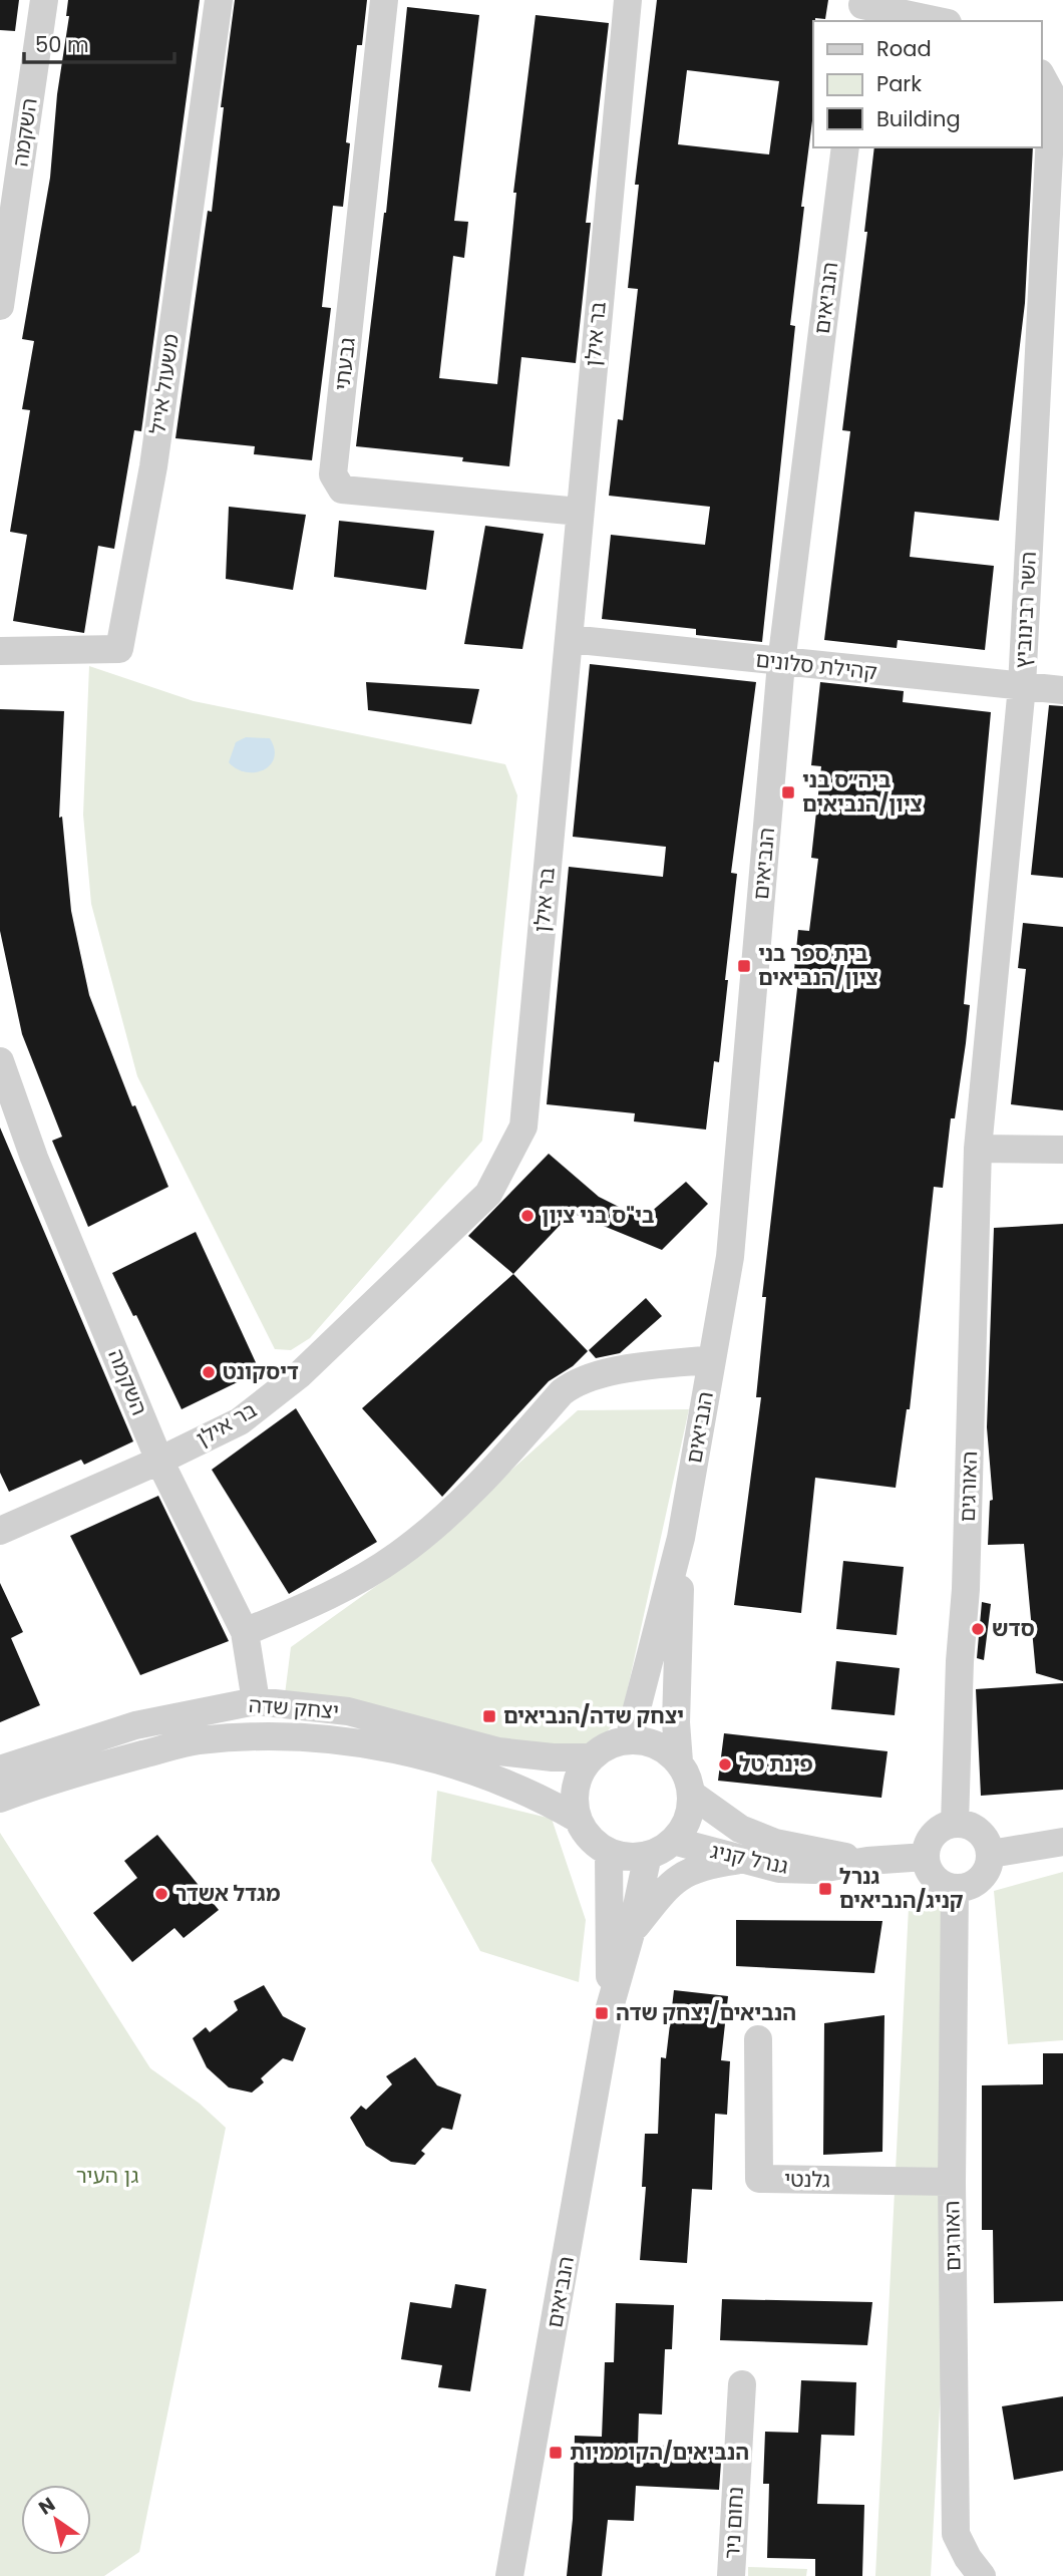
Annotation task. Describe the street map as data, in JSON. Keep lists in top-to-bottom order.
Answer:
{
  "streets": {
    "street": [
      "השקמה",
      "הנביאים",
      "בר אילן",
      "גבעתי",
      "משעול אייל",
      "השר רבינוביץ",
      "קהילת סלונים",
      "האורגים",
      "יצחק שדה",
      "גנרל קניג",
      "גלנטי",
      "נחום ניר"
    ]
  },
  "crossings": [
    ["השקמה", "בר אילן"],
    ["השקמה", "יצחק שדה"],
    ["הנביאים", "קהילת סלונים"],
    ["הנביאים", "יצחק שדה"],
    ["הנביאים", "גנרל קניג"],
    ["בר אילן", "גבעתי"],
    ["בר אילן", "קהילת סלונים"],
    ["השר רבינוביץ", "קהילת סלונים"],
    ["השר רבינוביץ", "האורגים"],
    ["האורגים", "גנרל קניג"],
    ["האורגים", "גלנטי"],
    ["יצחק שדה", "גנרל קניג"]
  ],
  "parks": ["גן העיר"],
  "places": {
    "transit": [
      "ביה״ס בני ציון/הנביאים",
      "בית ספר בני ציון/הנביאים",
      "יצחק שדה/הנביאים",
      "גנרל קניג/הנביאים",
      "הנביאים/יצחק שדה",
      "הנביאים/הקוממיות"
    ],
    "other": [
      "בי\"ס בני ציון",
      "דיסקונט",
      "סדש",
      "פינת טל",
      "מגדל אשדר"
    ]
  },
  "legend": ["Road", "Park", "Building"],
  "scale_bar": "50 m",
  "north": "top left"
}
